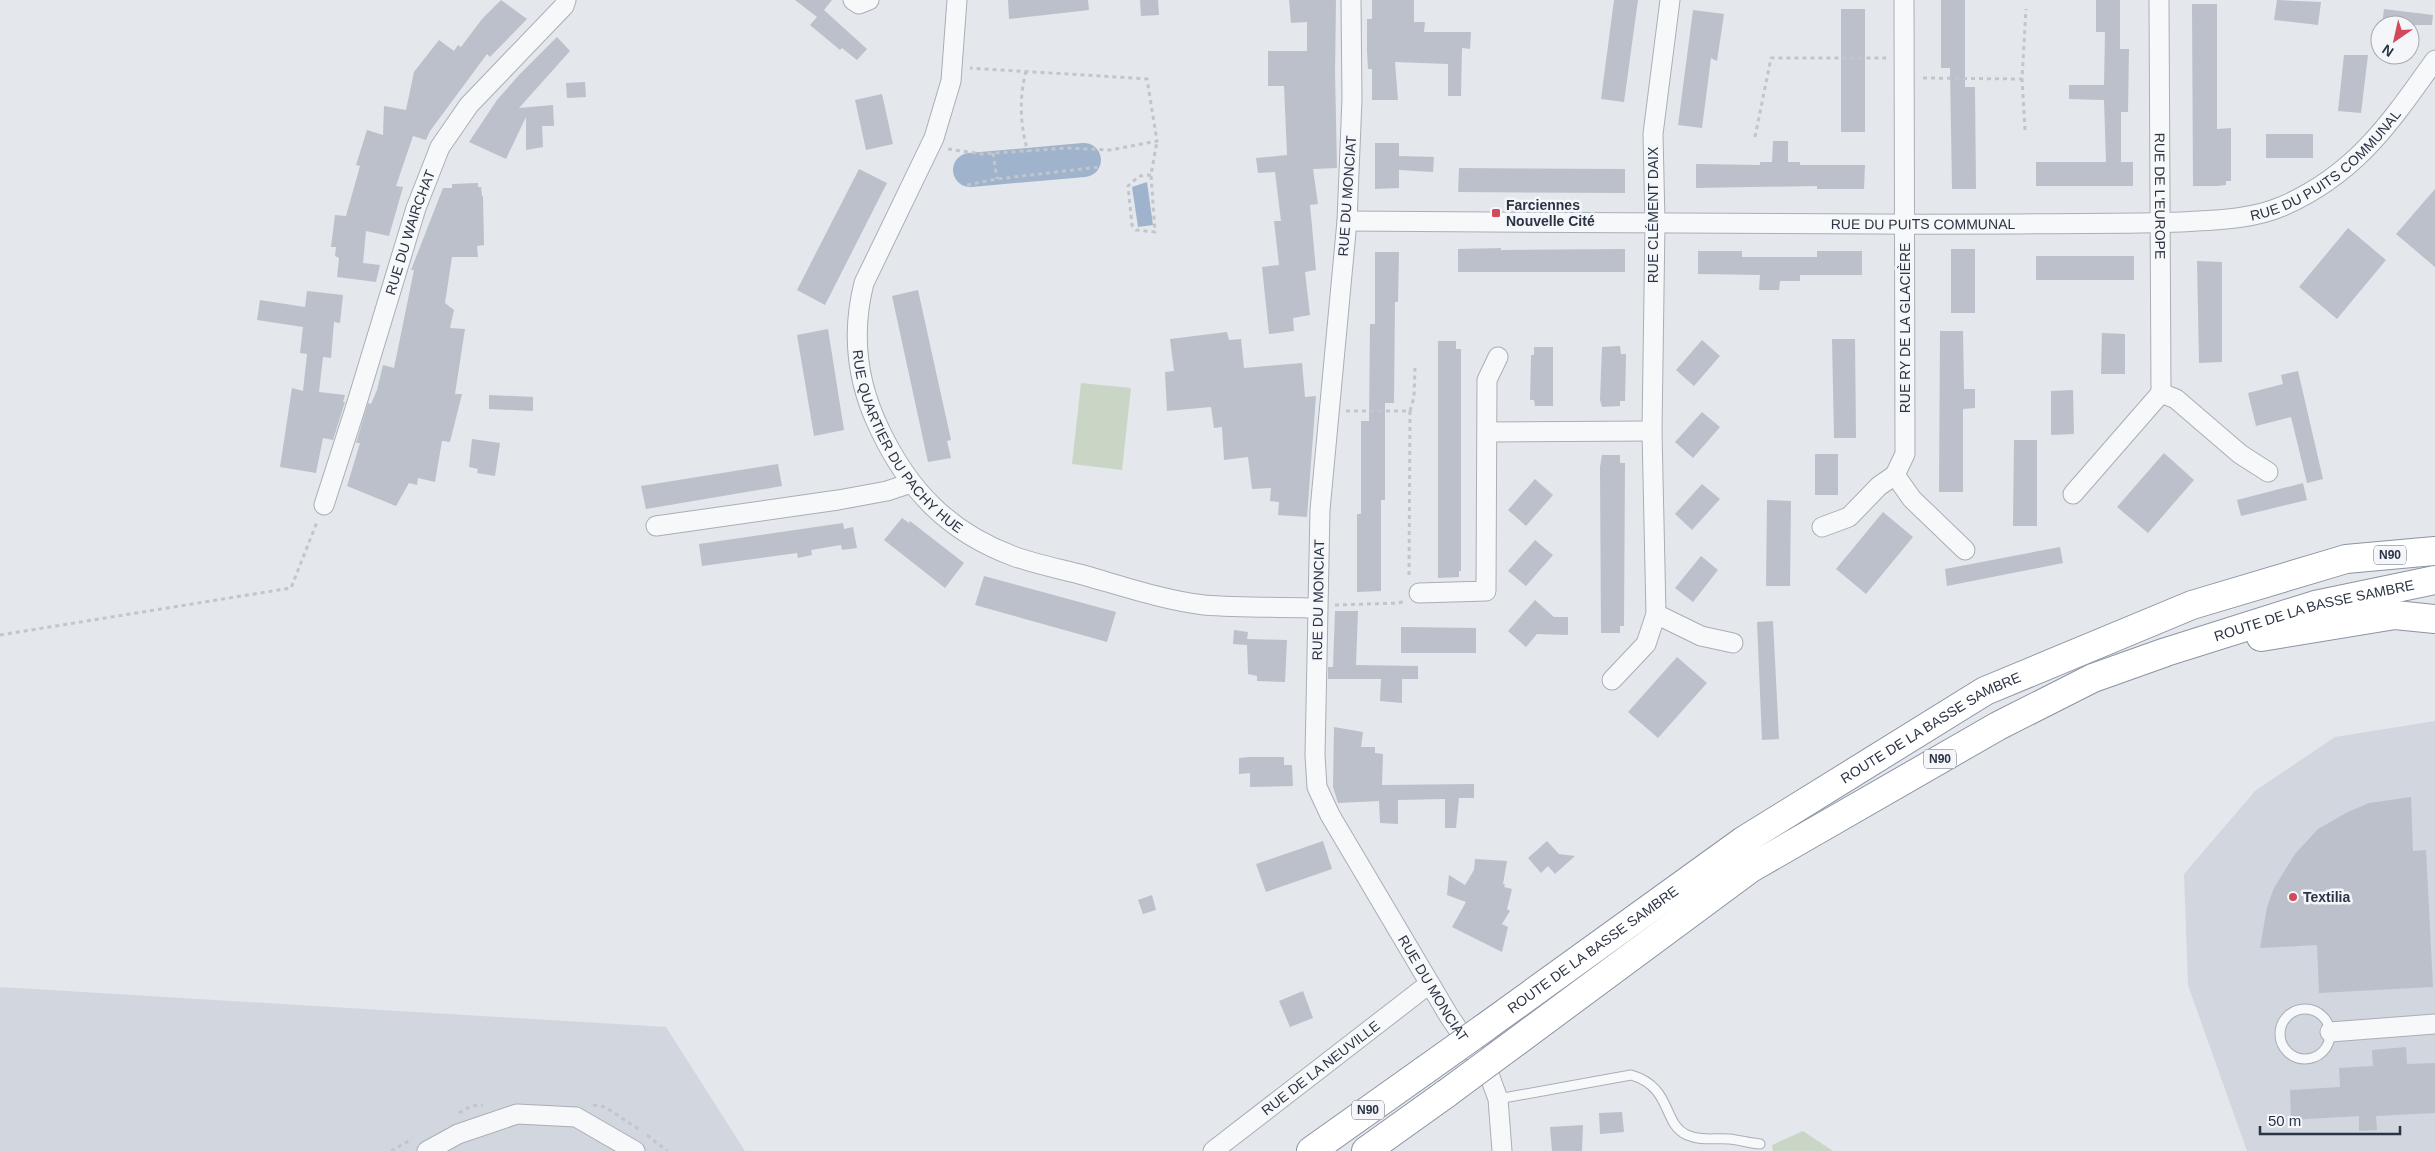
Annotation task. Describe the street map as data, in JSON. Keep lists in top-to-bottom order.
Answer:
{
  "streets": {
    "highway": ["N90", "ROUTE DE LA BASSE SAMBRE"],
    "street": [
      "RUE DU PUITS COMMUNAL",
      "RUE DU MONCIAT",
      "RUE DE L'EUROPE",
      "RUE CLÉMENT DAIX",
      "RUE DU WAIRCHAT",
      "RUE RY DE LA GLACIÈRE",
      "RUE QUARTIER DU PACHY HUE",
      "RUE DE LA NEUVILLE"
    ]
  },
  "crossings": [
    ["RUE DU PUITS COMMUNAL", "RUE DU MONCIAT"],
    ["RUE DU PUITS COMMUNAL", "RUE DE L'EUROPE"],
    ["RUE DU PUITS COMMUNAL", "RUE CLÉMENT DAIX"],
    ["RUE DU PUITS COMMUNAL", "RUE RY DE LA GLACIÈRE"],
    ["RUE DU MONCIAT", "RUE QUARTIER DU PACHY HUE"],
    ["RUE DU MONCIAT", "RUE DE LA NEUVILLE"]
  ],
  "places": {
    "transit": ["Farciennes Nouvelle Cité"],
    "other": ["Textilia"]
  },
  "scale_bar": "50 m",
  "north": "bottom left"
}
